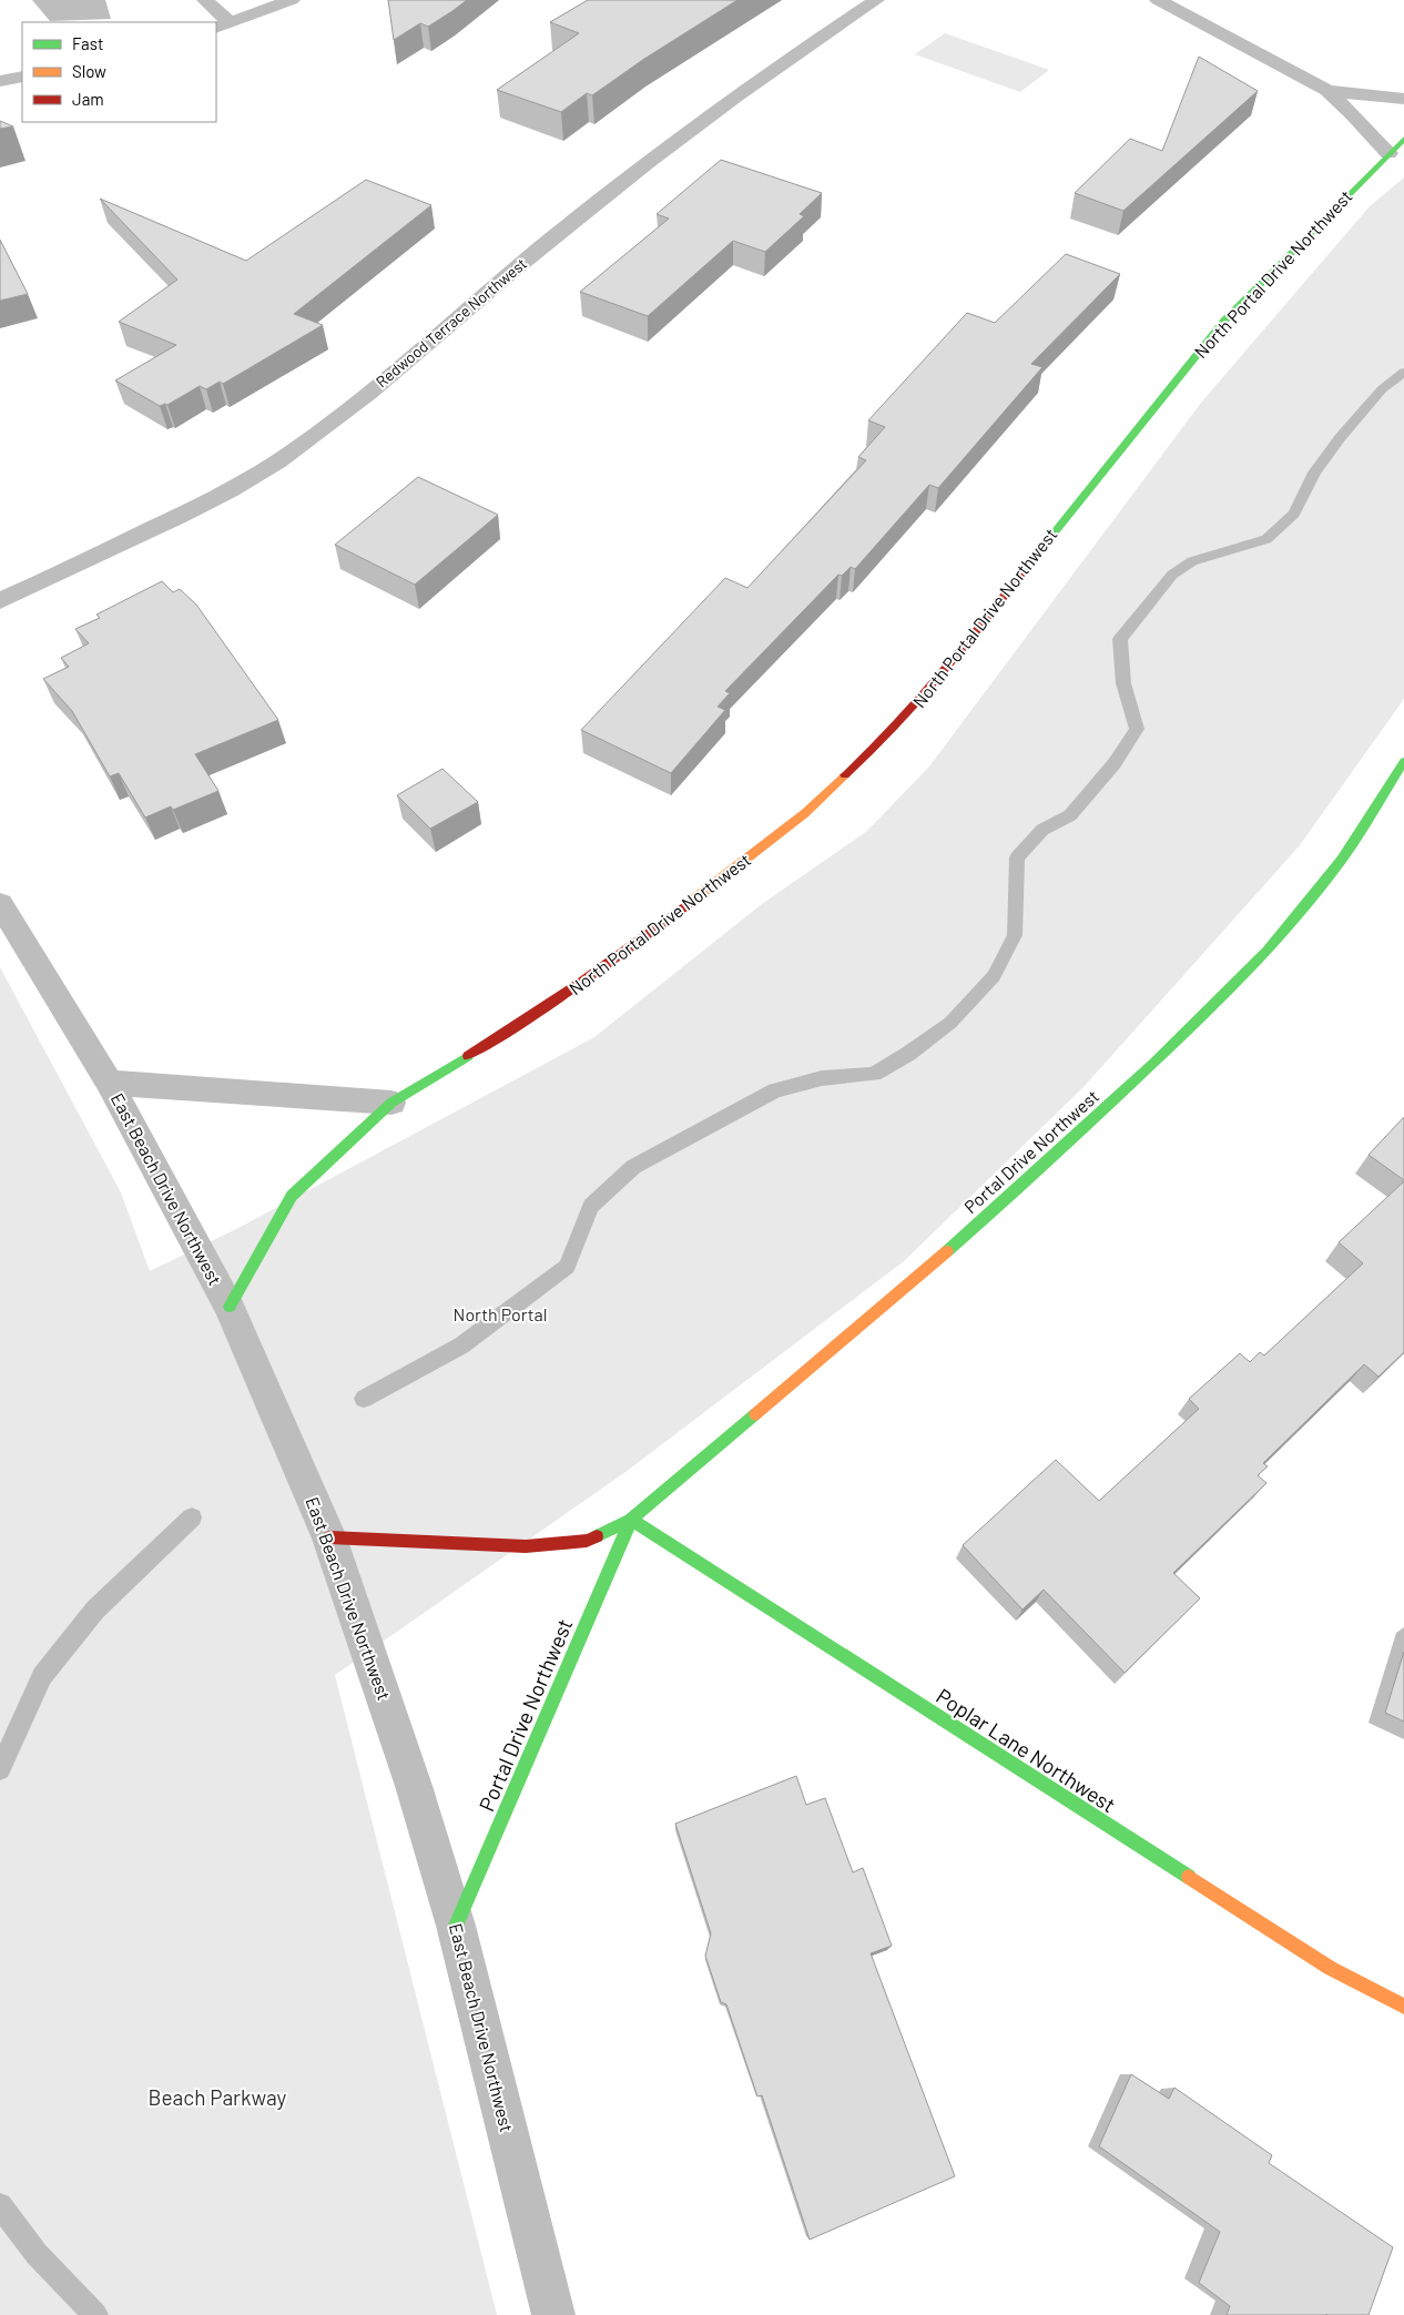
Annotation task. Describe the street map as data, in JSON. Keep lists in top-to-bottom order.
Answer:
{
  "streets": {
    "street": [
      "North Portal Drive Northwest",
      "Redwood Terrace Northwest",
      "Portal Drive Northwest",
      "East Beach Drive Northwest",
      "Poplar Lane Northwest"
    ]
  },
  "crossings": [
    ["North Portal Drive Northwest", "East Beach Drive Northwest"],
    ["Portal Drive Northwest", "East Beach Drive Northwest"],
    ["Portal Drive Northwest", "Poplar Lane Northwest"]
  ],
  "parks": ["North Portal", "Beach Parkway"],
  "legend": ["Fast", "Slow", "Jam"]
}
